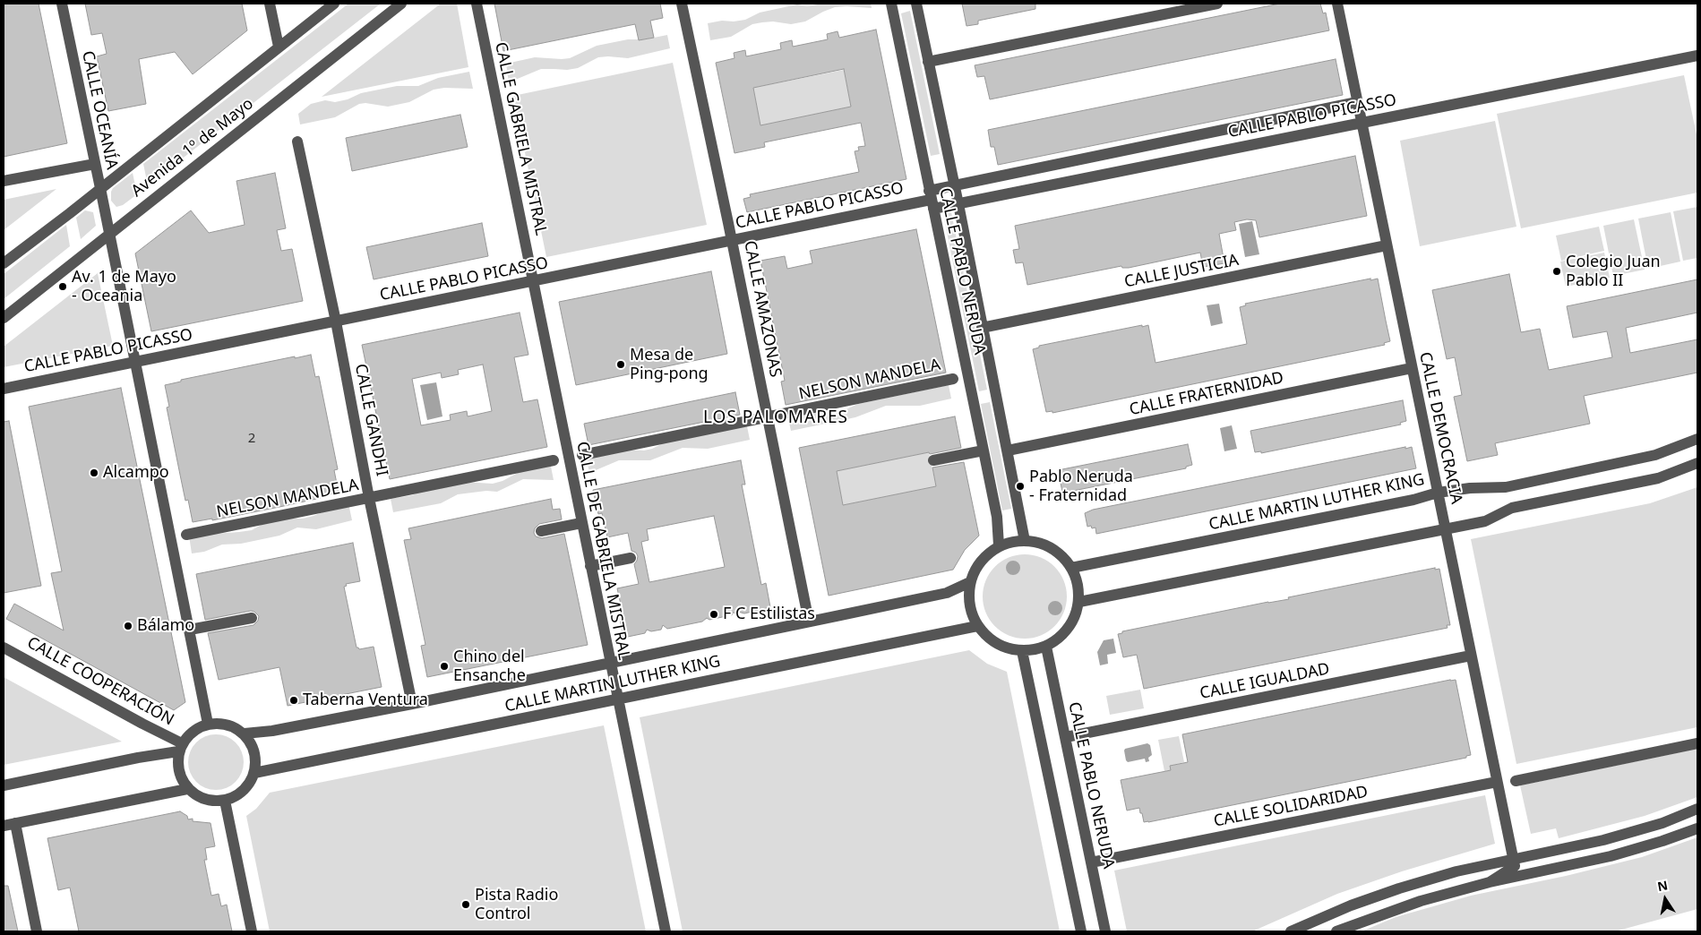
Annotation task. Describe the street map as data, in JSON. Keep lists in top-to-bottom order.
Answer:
{
  "streets": {
    "street": [
      "CALLE OCEANÍA",
      "CALLE PABLO PICASSO",
      "CALLE GABRIELA MISTRAL",
      "Avenida 1º de Mayo",
      "CALLE PABLO NERUDA",
      "CALLE JUSTICIA",
      "CALLE AMAZONAS",
      "NELSON MANDELA",
      "CALLE FRATERNIDAD",
      "CALLE GANDHI",
      "CALLE DEMOCRACIA",
      "CALLE MARTIN LUTHER KING",
      "CALLE DE GABRIELA MISTRAL",
      "CALLE COOPERACIÓN",
      "CALLE IGUALDAD",
      "CALLE SOLIDARIDAD"
    ]
  },
  "crossings": [
    ["CALLE OCEANÍA", "CALLE PABLO PICASSO"],
    ["CALLE OCEANÍA", "Avenida 1º de Mayo"],
    ["CALLE OCEANÍA", "CALLE MARTIN LUTHER KING"],
    ["CALLE OCEANÍA", "CALLE COOPERACIÓN"],
    ["CALLE PABLO PICASSO", "CALLE GABRIELA MISTRAL"],
    ["CALLE PABLO PICASSO", "CALLE PABLO NERUDA"],
    ["CALLE PABLO PICASSO", "CALLE AMAZONAS"],
    ["CALLE PABLO PICASSO", "CALLE GANDHI"],
    ["CALLE PABLO PICASSO", "CALLE DEMOCRACIA"],
    ["CALLE PABLO PICASSO", "CALLE DE GABRIELA MISTRAL"],
    ["CALLE GABRIELA MISTRAL", "CALLE DE GABRIELA MISTRAL"],
    ["CALLE PABLO NERUDA", "CALLE JUSTICIA"],
    ["CALLE PABLO NERUDA", "CALLE FRATERNIDAD"],
    ["CALLE PABLO NERUDA", "CALLE MARTIN LUTHER KING"],
    ["CALLE PABLO NERUDA", "CALLE IGUALDAD"],
    ["CALLE PABLO NERUDA", "CALLE SOLIDARIDAD"],
    ["CALLE JUSTICIA", "CALLE DEMOCRACIA"],
    ["CALLE AMAZONAS", "NELSON MANDELA"],
    ["CALLE AMAZONAS", "CALLE MARTIN LUTHER KING"],
    ["NELSON MANDELA", "CALLE GANDHI"],
    ["CALLE FRATERNIDAD", "CALLE DEMOCRACIA"],
    ["CALLE GANDHI", "CALLE MARTIN LUTHER KING"],
    ["CALLE DEMOCRACIA", "CALLE MARTIN LUTHER KING"],
    ["CALLE DEMOCRACIA", "CALLE IGUALDAD"],
    ["CALLE DEMOCRACIA", "CALLE SOLIDARIDAD"],
    ["CALLE MARTIN LUTHER KING", "CALLE DE GABRIELA MISTRAL"],
    ["CALLE MARTIN LUTHER KING", "CALLE COOPERACIÓN"]
  ],
  "districts": ["LOS PALOMARES"],
  "places": [
    "Colegio Juan Pablo II",
    "Av. 1 de Mayo - Oceania",
    "Mesa de Ping-pong",
    "Alcampo",
    "Pablo Neruda - Fraternidad",
    "F C Estilistas",
    "Bálamo",
    "Chino del Ensanche",
    "Taberna Ventura",
    "Pista Radio Control"
  ],
  "house_numbers": ["2"],
  "north": "top"
}
